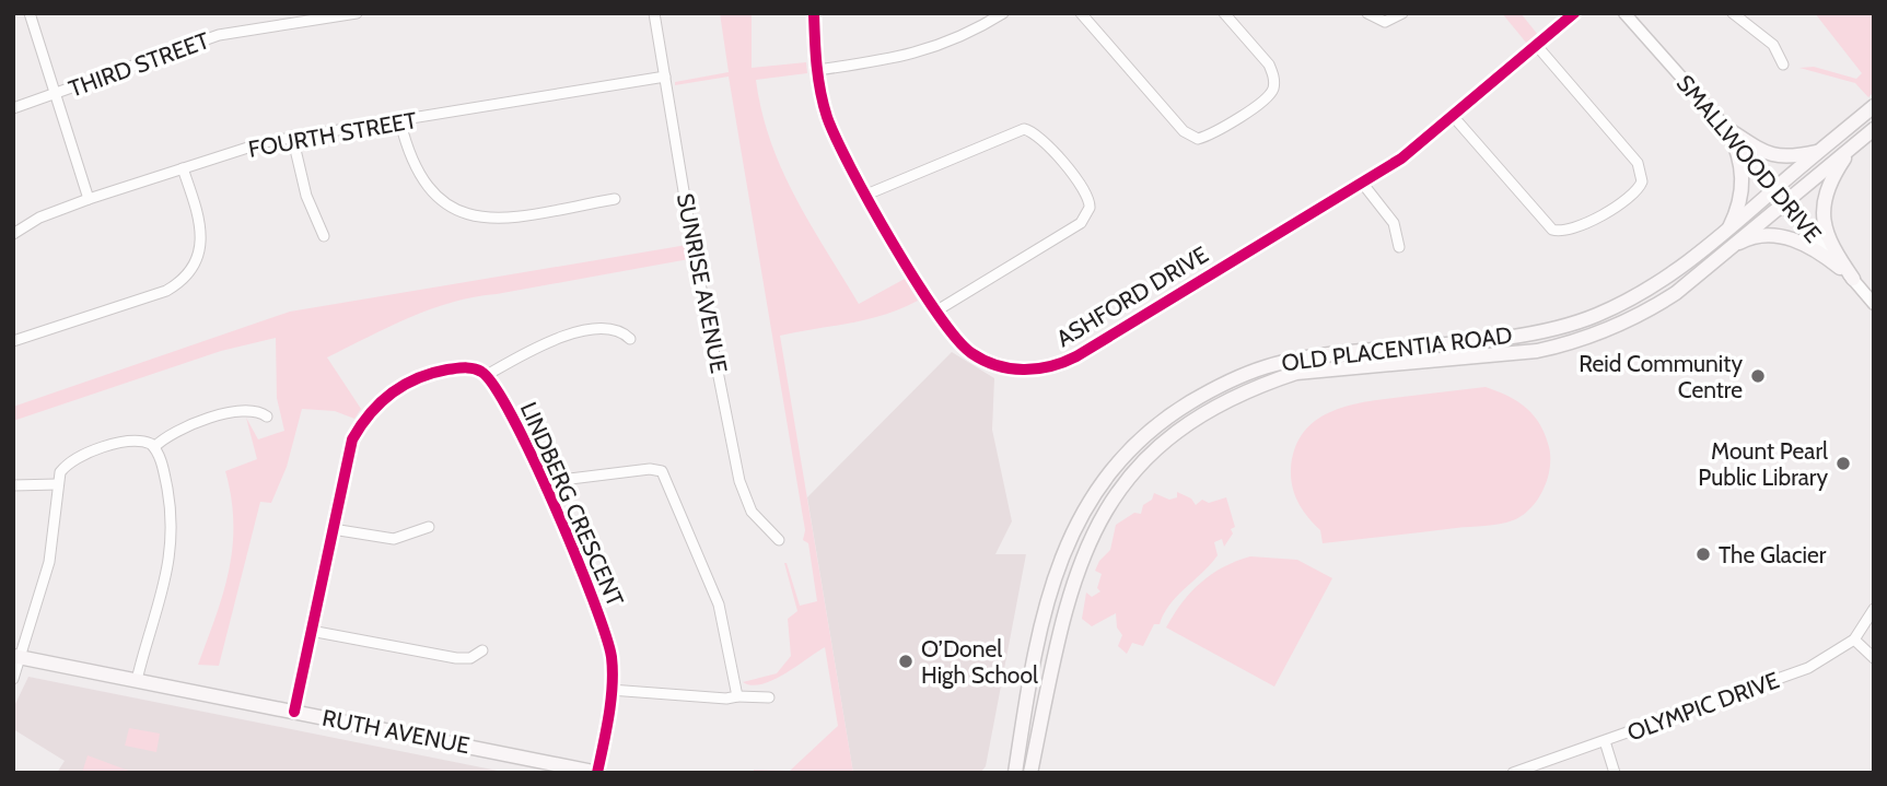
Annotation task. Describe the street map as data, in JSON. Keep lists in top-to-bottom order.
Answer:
{
  "streets": {
    "main road": ["SMALLWOOD DRIVE", "OLD PLACENTIA ROAD", "RUTH AVENUE"],
    "street": [
      "THIRD STREET",
      "FOURTH STREET",
      "SUNRISE AVENUE",
      "ASHFORD DRIVE",
      "LINDBERG CRESCENT",
      "OLYMPIC DRIVE"
    ]
  },
  "crossings": [
    ["FOURTH STREET", "SUNRISE AVENUE"],
    ["SMALLWOOD DRIVE", "OLD PLACENTIA ROAD"],
    ["LINDBERG CRESCENT", "RUTH AVENUE"]
  ],
  "places": [
    "Reid Community Centre",
    "Mount Pearl Public Library",
    "The Glacier",
    "O’Donel High School"
  ]
}
